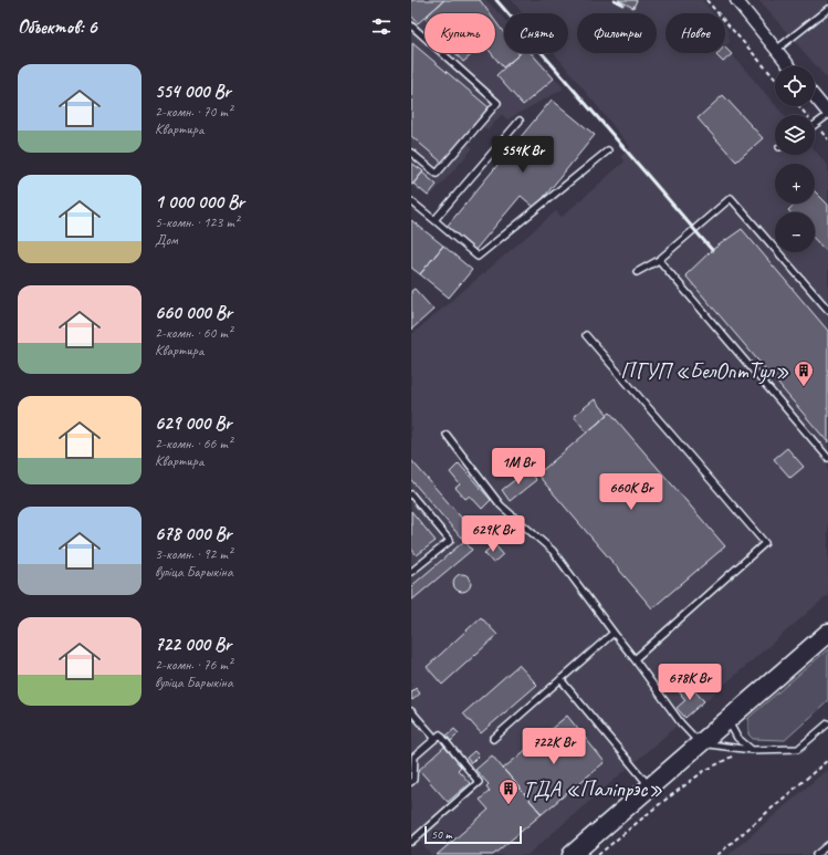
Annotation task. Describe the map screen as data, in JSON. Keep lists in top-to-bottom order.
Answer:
{
  "places": {
    "building": ["ПГУП «БелОптТул»", "ТДА «Паліпрэс»"]
  },
  "scale_bar": "50 m",
  "page": {
    "heading": "Объектов: 6",
    "chip": [
      "Купить",
      "Снять",
      "Фильтры",
      "Новое"
    ],
    "list": [
      {
        "name": "554 000 Br",
        "note": "2-комн. · 70 m² · Квартира"
      },
      {
        "name": "1 000 000 Br",
        "note": "5-комн. · 123 m² · Дом"
      },
      {
        "name": "660 000 Br",
        "note": "2-комн. · 60 m² · Квартира"
      },
      {
        "name": "629 000 Br",
        "note": "2-комн. · 66 m² · Квартира"
      },
      {
        "name": "678 000 Br",
        "note": "3-комн. · 92 m² · вуліца Барыкіна"
      },
      {
        "name": "722 000 Br",
        "note": "2-комн. · 76 m² · вуліца Барыкіна"
      }
    ],
    "map_buttons": ["+", "−"],
    "price": [
      "554K Br",
      "1M Br",
      "660K Br",
      "629K Br",
      "678K Br",
      "722K Br"
    ],
    "scale": "50 m"
  }
}
